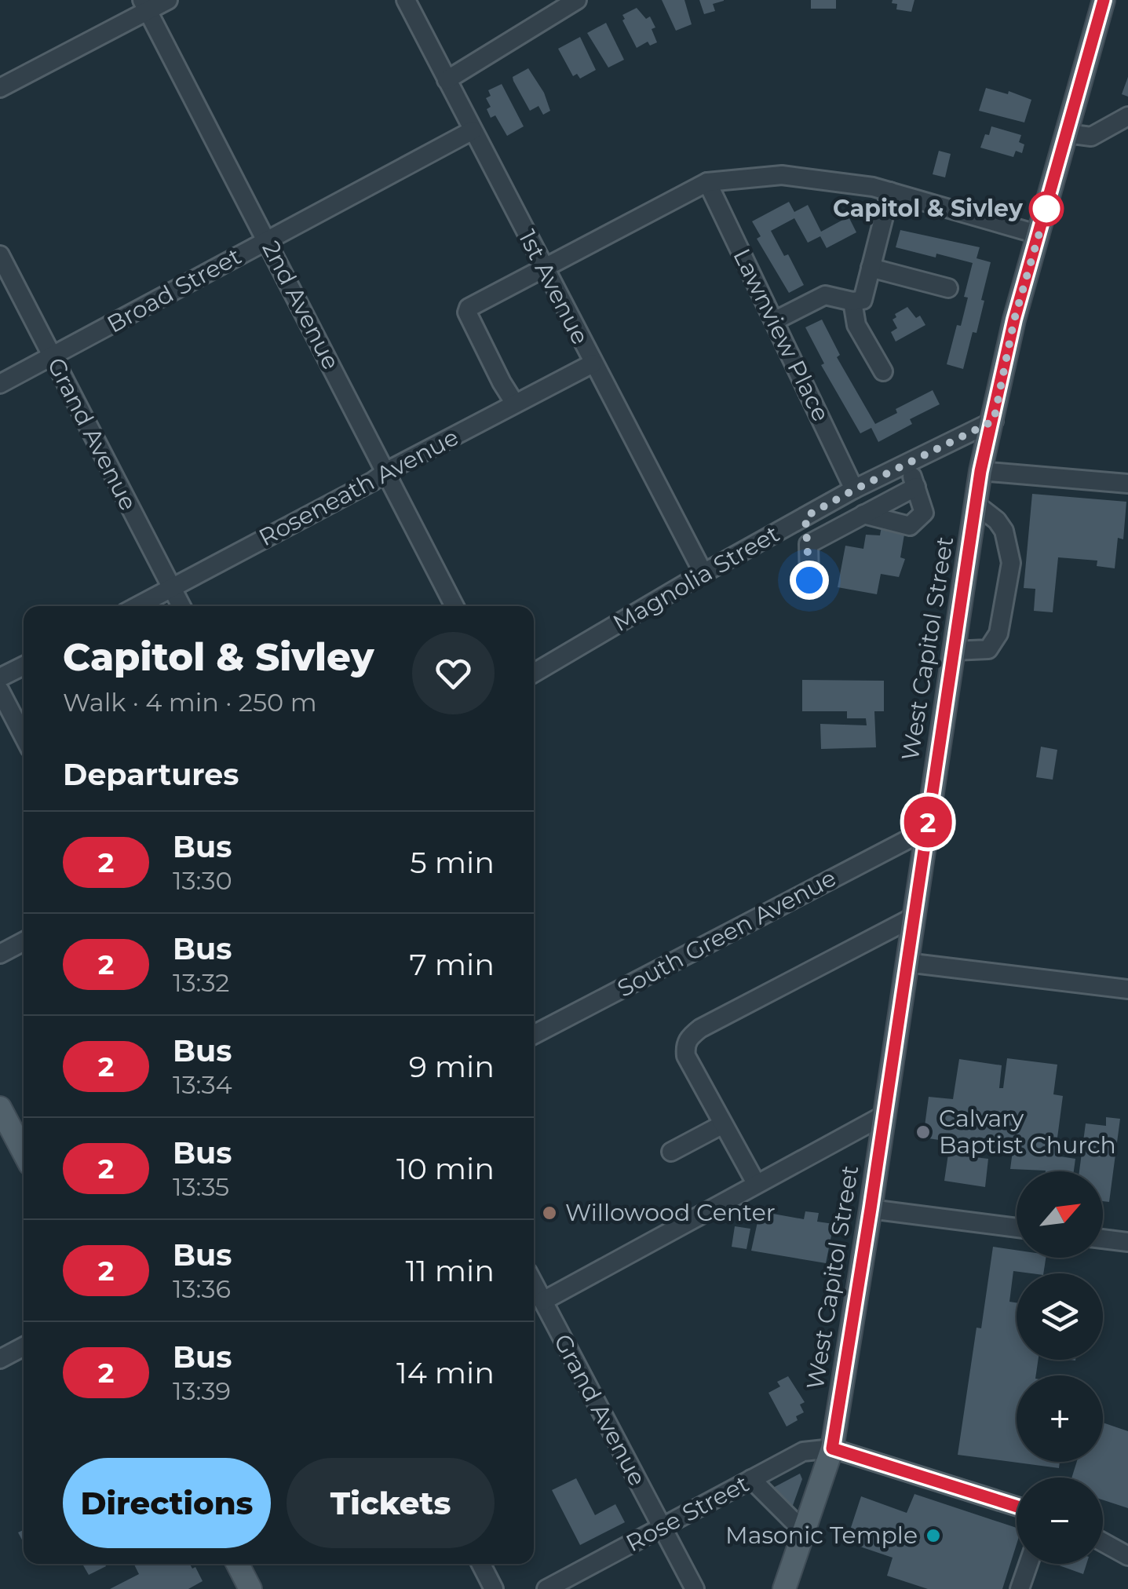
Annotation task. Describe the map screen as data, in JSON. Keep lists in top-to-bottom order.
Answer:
{
  "streets": {
    "main road": ["West Capitol Street"],
    "street": [
      "1st Avenue",
      "Broad Street",
      "2nd Avenue",
      "Lawnview Place",
      "Grand Avenue",
      "Roseneath Avenue",
      "Magnolia Street",
      "South Green Avenue",
      "Rose Street"
    ]
  },
  "crossings": [
    ["1st Avenue", "Broad Street"],
    ["1st Avenue", "Roseneath Avenue"],
    ["1st Avenue", "Magnolia Street"],
    ["Broad Street", "2nd Avenue"],
    ["Broad Street", "Grand Avenue"],
    ["2nd Avenue", "Roseneath Avenue"],
    ["Lawnview Place", "Magnolia Street"],
    ["Grand Avenue", "Roseneath Avenue"],
    ["Grand Avenue", "Rose Street"],
    ["Magnolia Street", "West Capitol Street"],
    ["West Capitol Street", "South Green Avenue"],
    ["West Capitol Street", "Rose Street"]
  ],
  "places": [
    "Capitol & Sivley",
    "Calvary Baptist Church",
    "Willowood Center",
    "Masonic Temple"
  ],
  "lines": ["bus line 2"],
  "north": "top right",
  "page": {
    "on_map": "2",
    "heading": [
      ["Capitol & Sivley", "Walk · 4 min · 250 m"],
      "Departures"
    ],
    "list": [
      {
        "mark": "2",
        "name": "Bus",
        "note": "13:30",
        "value": "5 min"
      },
      {
        "mark": "2",
        "name": "Bus",
        "note": "13:32",
        "value": "7 min"
      },
      {
        "mark": "2",
        "name": "Bus",
        "note": "13:34",
        "value": "9 min"
      },
      {
        "mark": "2",
        "name": "Bus",
        "note": "13:35",
        "value": "10 min"
      },
      {
        "mark": "2",
        "name": "Bus",
        "note": "13:36",
        "value": "11 min"
      },
      {
        "mark": "2",
        "name": "Bus",
        "note": "13:39",
        "value": "14 min"
      }
    ],
    "map_buttons": ["+", "−"],
    "buttons": ["Directions", "Tickets"]
  }
}
